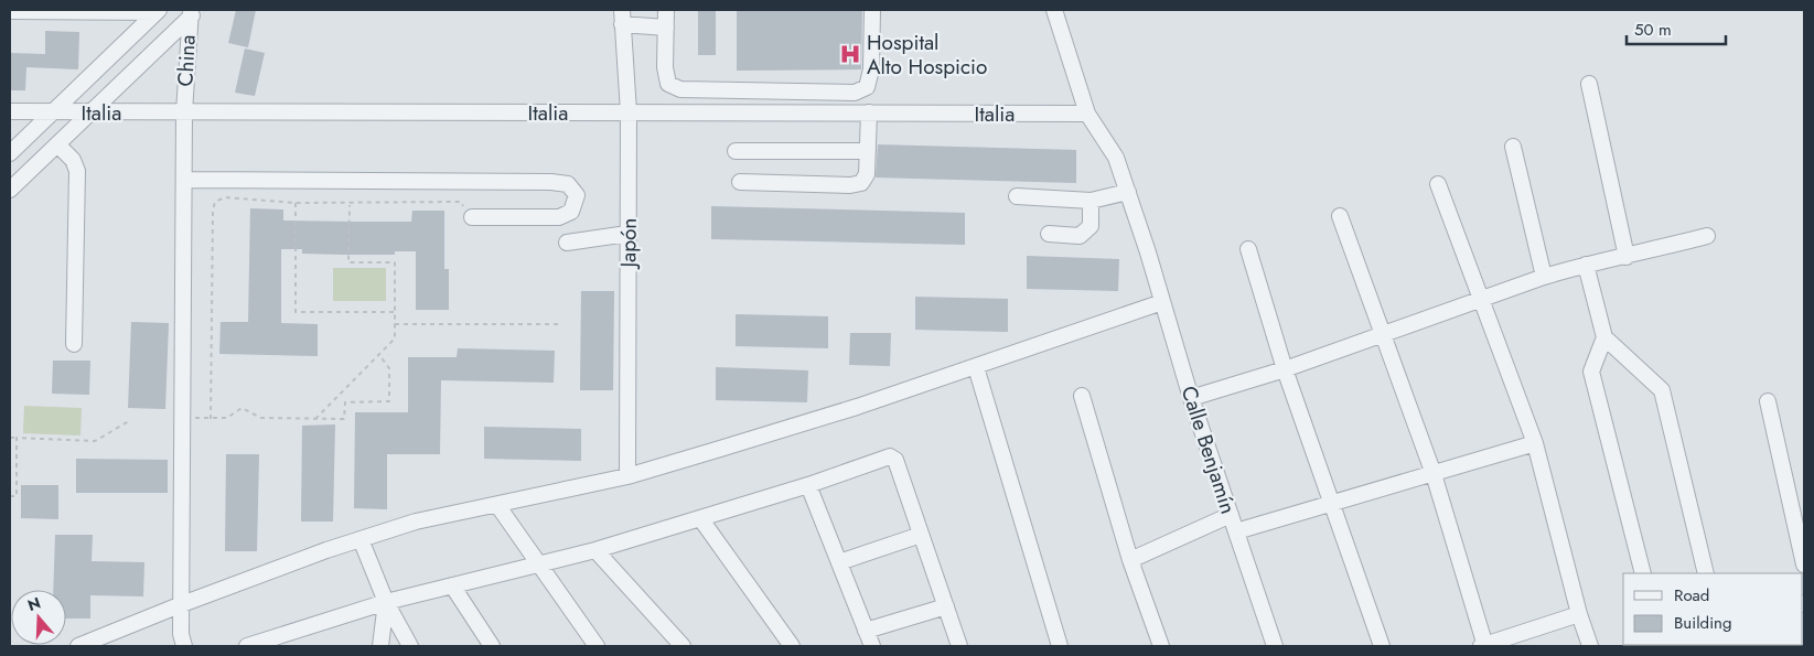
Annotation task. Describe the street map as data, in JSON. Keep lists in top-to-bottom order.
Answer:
{
  "streets": {
    "street": [
      "China",
      "Italia",
      "Japón",
      "Calle Benjamín"
    ]
  },
  "crossings": [
    ["China", "Italia"],
    ["Italia", "Japón"],
    ["Italia", "Calle Benjamín"]
  ],
  "places": {
    "hospital": ["Hospital Alto Hospicio"]
  },
  "legend": ["Road", "Building"],
  "scale_bar": "50 m",
  "north": "top"
}
